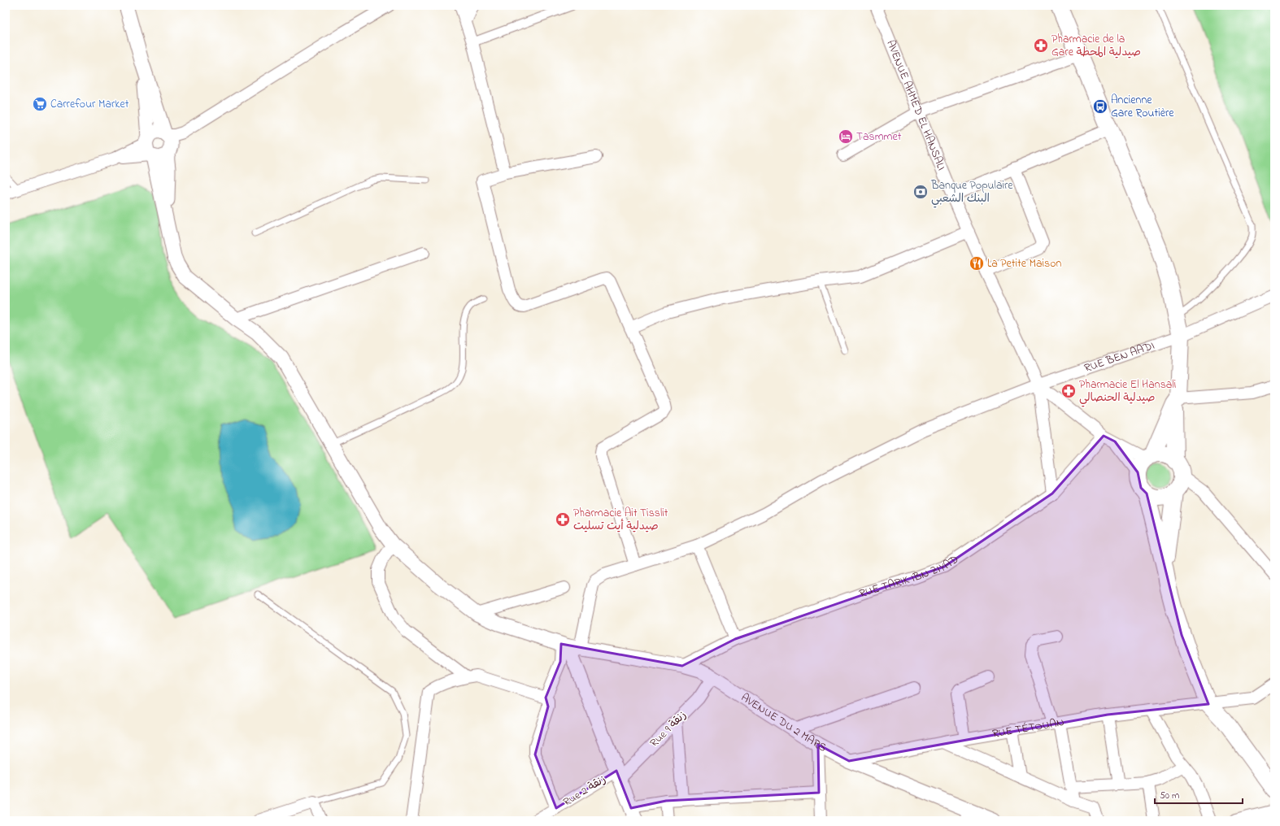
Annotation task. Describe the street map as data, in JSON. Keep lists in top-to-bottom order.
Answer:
{
  "streets": {
    "street": [
      "AVENUE AHMED EL HANSALI",
      "RUE BEN AADI",
      "RUE TARIK IBN ZIYAD",
      "AVENUE DU 2 MARS",
      "RUE TÉTOUAN",
      "Rue 9 زنقة",
      "Rue 2 زنقة"
    ]
  },
  "crossings": [
    ["AVENUE AHMED EL HANSALI", "RUE BEN AADI"],
    ["AVENUE AHMED EL HANSALI", "RUE TARIK IBN ZIYAD"],
    ["RUE BEN AADI", "AVENUE DU 2 MARS"],
    ["RUE TARIK IBN ZIYAD", "AVENUE DU 2 MARS"],
    ["AVENUE DU 2 MARS", "RUE TÉTOUAN"],
    ["AVENUE DU 2 MARS", "Rue 9 زنقة"],
    ["Rue 9 زنقة", "Rue 2 زنقة"]
  ],
  "places": {
    "pharmacy": ["Pharmacie de la Gare صيدلية المحطة", "Pharmacie El Hansali صيدلية الحنصالي", "Pharmacie Ait Tisslit صيدلية أيت تسليت"],
    "supermarket": ["Carrefour Market"],
    "bus stop": ["Ancienne Gare Routière"],
    "hotel": ["Tasmmet"],
    "bank": ["Banque Populaire البنك الشعبي"],
    "restaurant": ["La Petite Maison"]
  },
  "scale_bar": "50 m"
}
